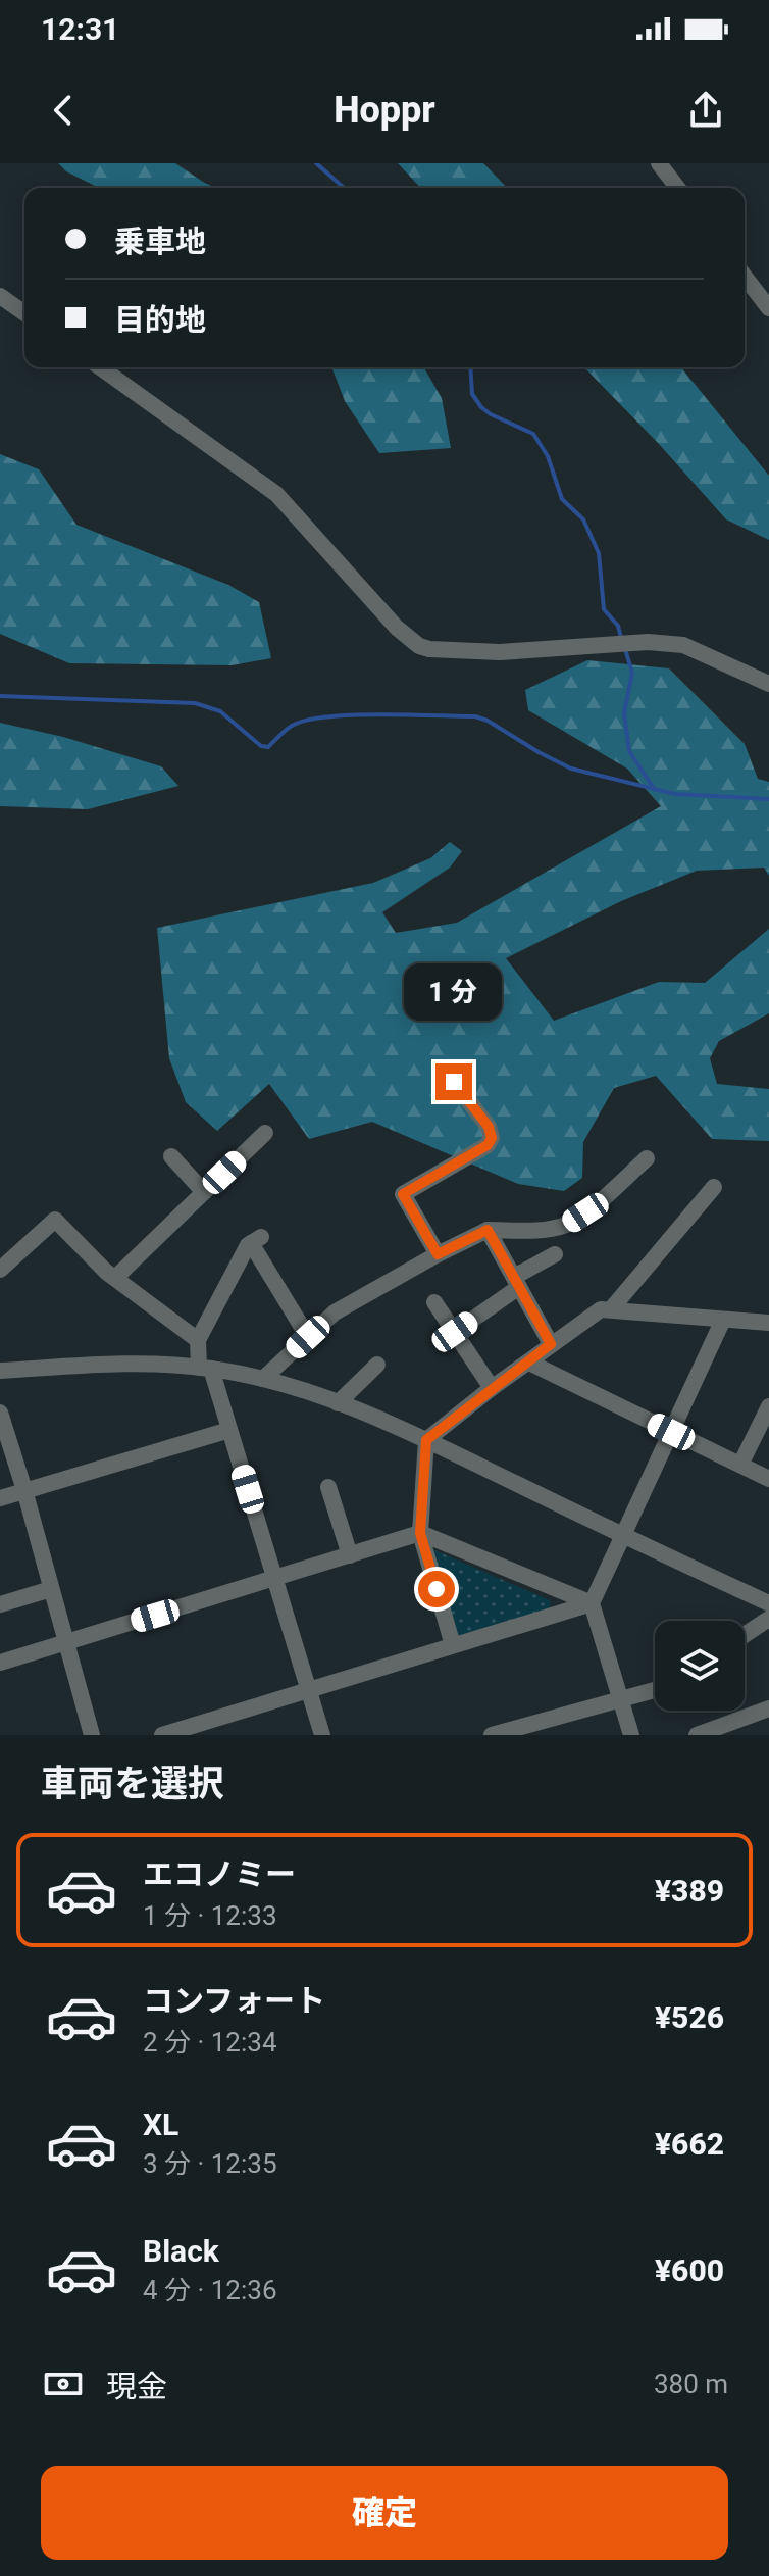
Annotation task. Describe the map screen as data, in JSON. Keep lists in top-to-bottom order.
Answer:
{
  "page": {
    "status": "12:31",
    "header": "Hoppr",
    "banner": ["乗車地", "目的地"],
    "bubble": "1 分",
    "heading": "車両を選択",
    "list": [
      {
        "name": "エコノミー",
        "note": "1 分 · 12:33",
        "value": "¥389"
      },
      {
        "name": "コンフォート",
        "note": "2 分 · 12:34",
        "value": "¥526"
      },
      {
        "name": "XL",
        "note": "3 分 · 12:35",
        "value": "¥662"
      },
      {
        "name": "Black",
        "note": "4 分 · 12:36",
        "value": "¥600"
      }
    ],
    "pay": ["現金", "380 m"],
    "buttons": "確定"
  }
}
